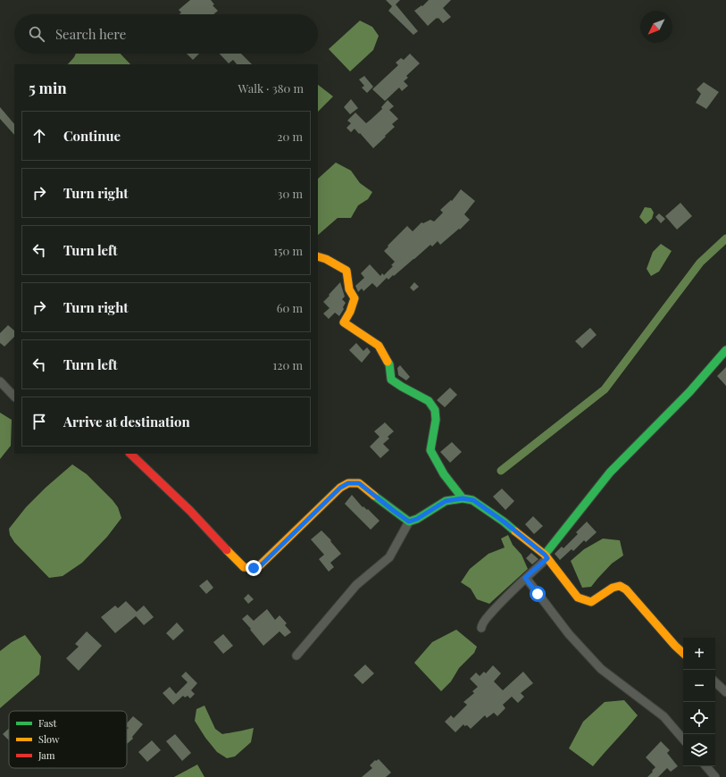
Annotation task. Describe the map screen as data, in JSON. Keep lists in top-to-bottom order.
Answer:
{
  "legend": ["Fast", "Slow", "Jam"],
  "north": "bottom left",
  "page": {
    "search": "Search here",
    "heading": ["5 min", "Walk · 380 m"],
    "list": [
      ["Continue", "20 m"],
      ["Turn right", "30 m"],
      ["Turn left", "150 m"],
      ["Turn right", "60 m"],
      ["Turn left", "120 m"],
      "Arrive at destination"
    ],
    "map_buttons": ["+", "−"]
  }
}
